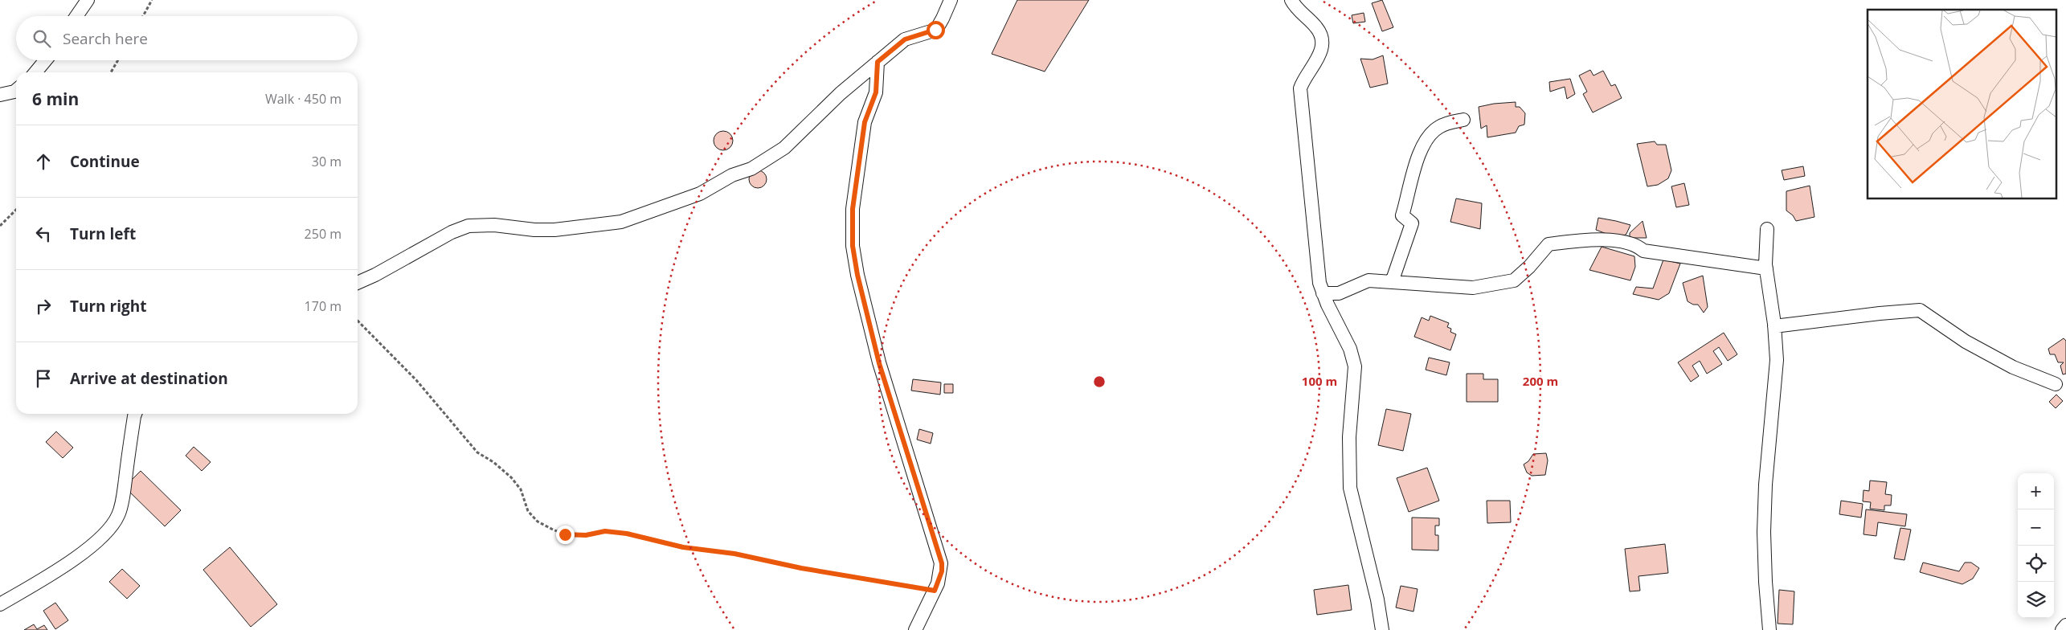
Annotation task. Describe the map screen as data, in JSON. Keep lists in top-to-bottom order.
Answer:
{
  "page": {
    "search": "Search here",
    "heading": ["6 min", "Walk · 450 m"],
    "list": [
      ["Continue", "30 m"],
      ["Turn left", "250 m"],
      ["Turn right", "170 m"],
      "Arrive at destination"
    ],
    "map_buttons": ["+", "−"]
  },
  "rings": ["100 m", "200 m"]
}
